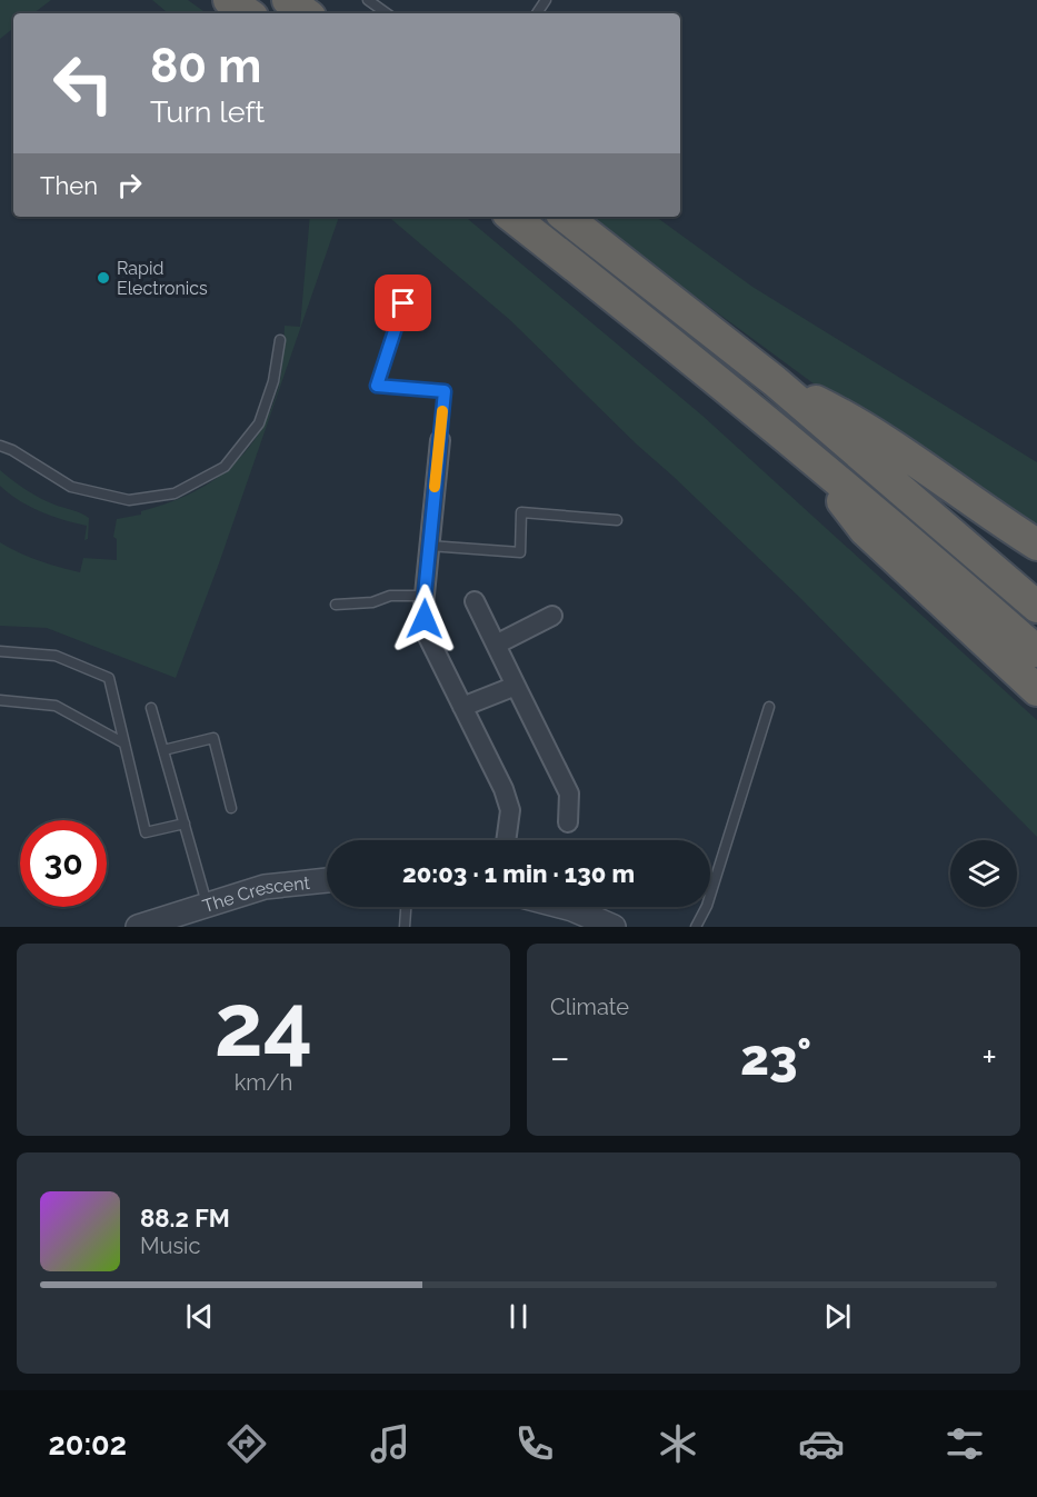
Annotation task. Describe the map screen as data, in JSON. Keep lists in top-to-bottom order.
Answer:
{
  "streets": {
    "street": ["The Crescent"]
  },
  "places": ["Rapid Electronics"],
  "page": {
    "turn": ["80 m", "Turn left"],
    "then": "Then",
    "limit": "30",
    "trip": "20:03 · 1 min · 130 m",
    "tile": [
      ["24", "km/h"],
      "Climate"
    ],
    "heat": ["−", "23°", "+"],
    "song": ["88.2 FM", "Music"],
    "tabs": "20:02"
  }
}
